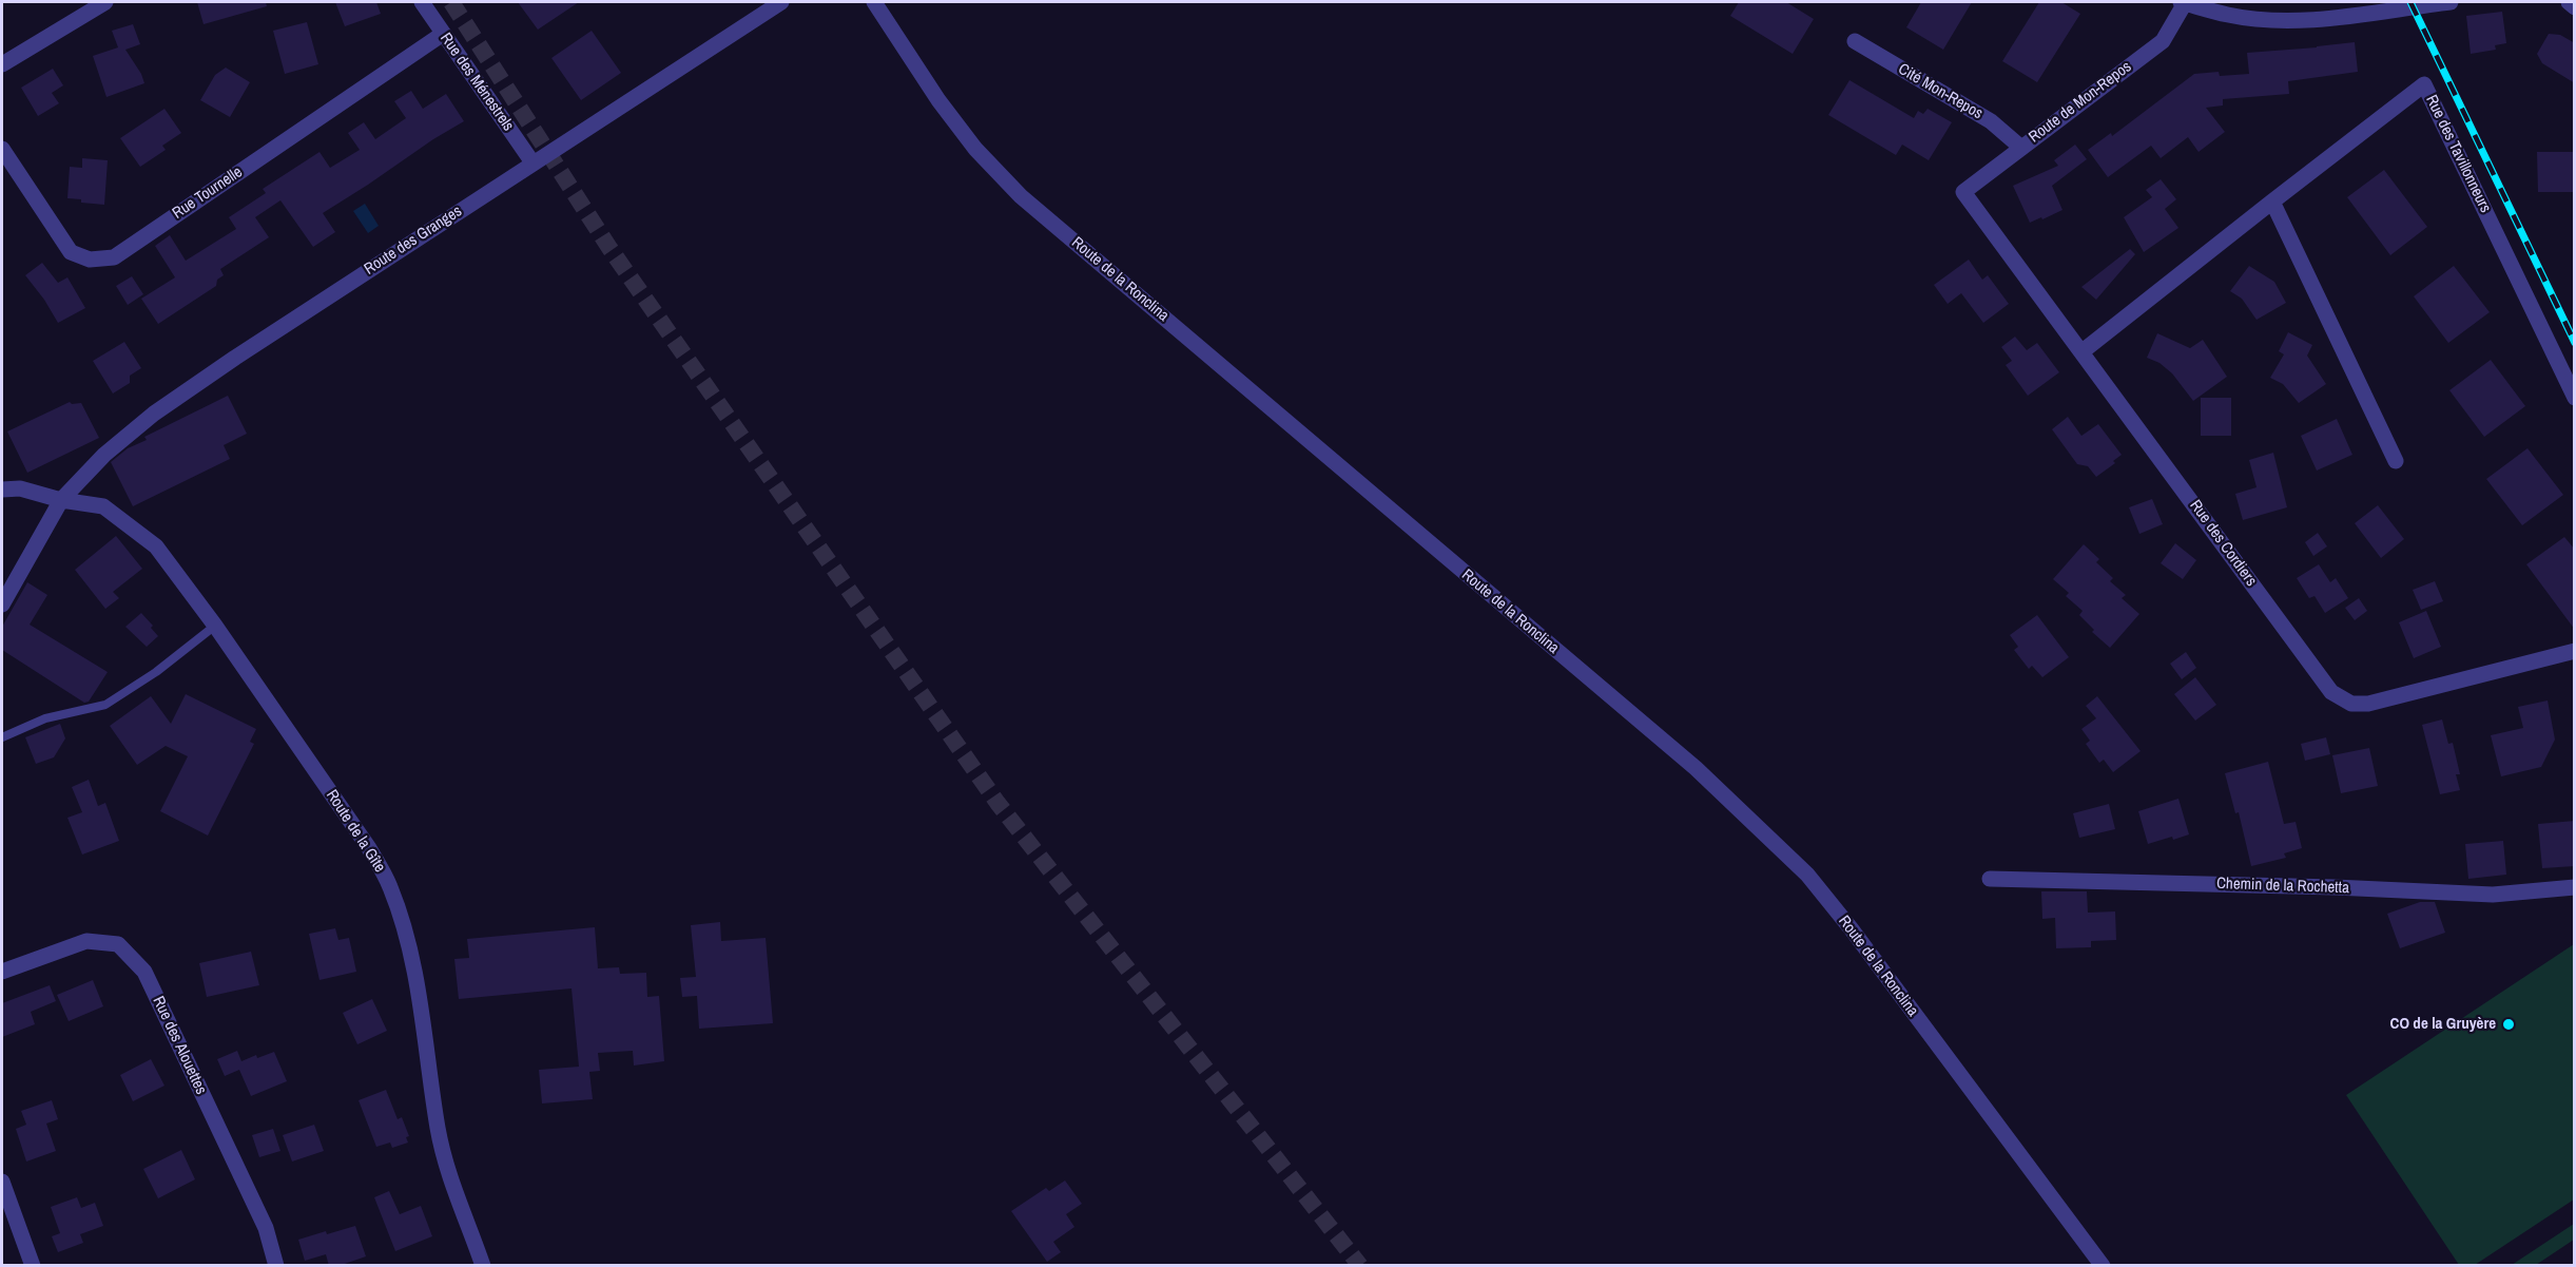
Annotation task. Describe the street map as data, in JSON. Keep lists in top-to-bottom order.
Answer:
{
  "streets": {
    "street": [
      "Rue des Ménestrels",
      "Cité Mon-Repos",
      "Route de Mon-Repos",
      "Rue des Tavillonneurs",
      "Rue Tournelle",
      "Route des Granges",
      "Route de la Ronclina",
      "Rue des Cordiers",
      "Route de la Gîte",
      "Chemin de la Rochetta",
      "Rue des Alouettes"
    ]
  },
  "crossings": [
    ["Rue des Ménestrels", "Rue Tournelle"],
    ["Rue des Ménestrels", "Route des Granges"],
    ["Cité Mon-Repos", "Route de Mon-Repos"],
    ["Route de Mon-Repos", "Rue des Cordiers"],
    ["Rue des Tavillonneurs", "Rue des Cordiers"],
    ["Route des Granges", "Route de la Gîte"]
  ],
  "places": ["CO de la Gruyère"]
}
